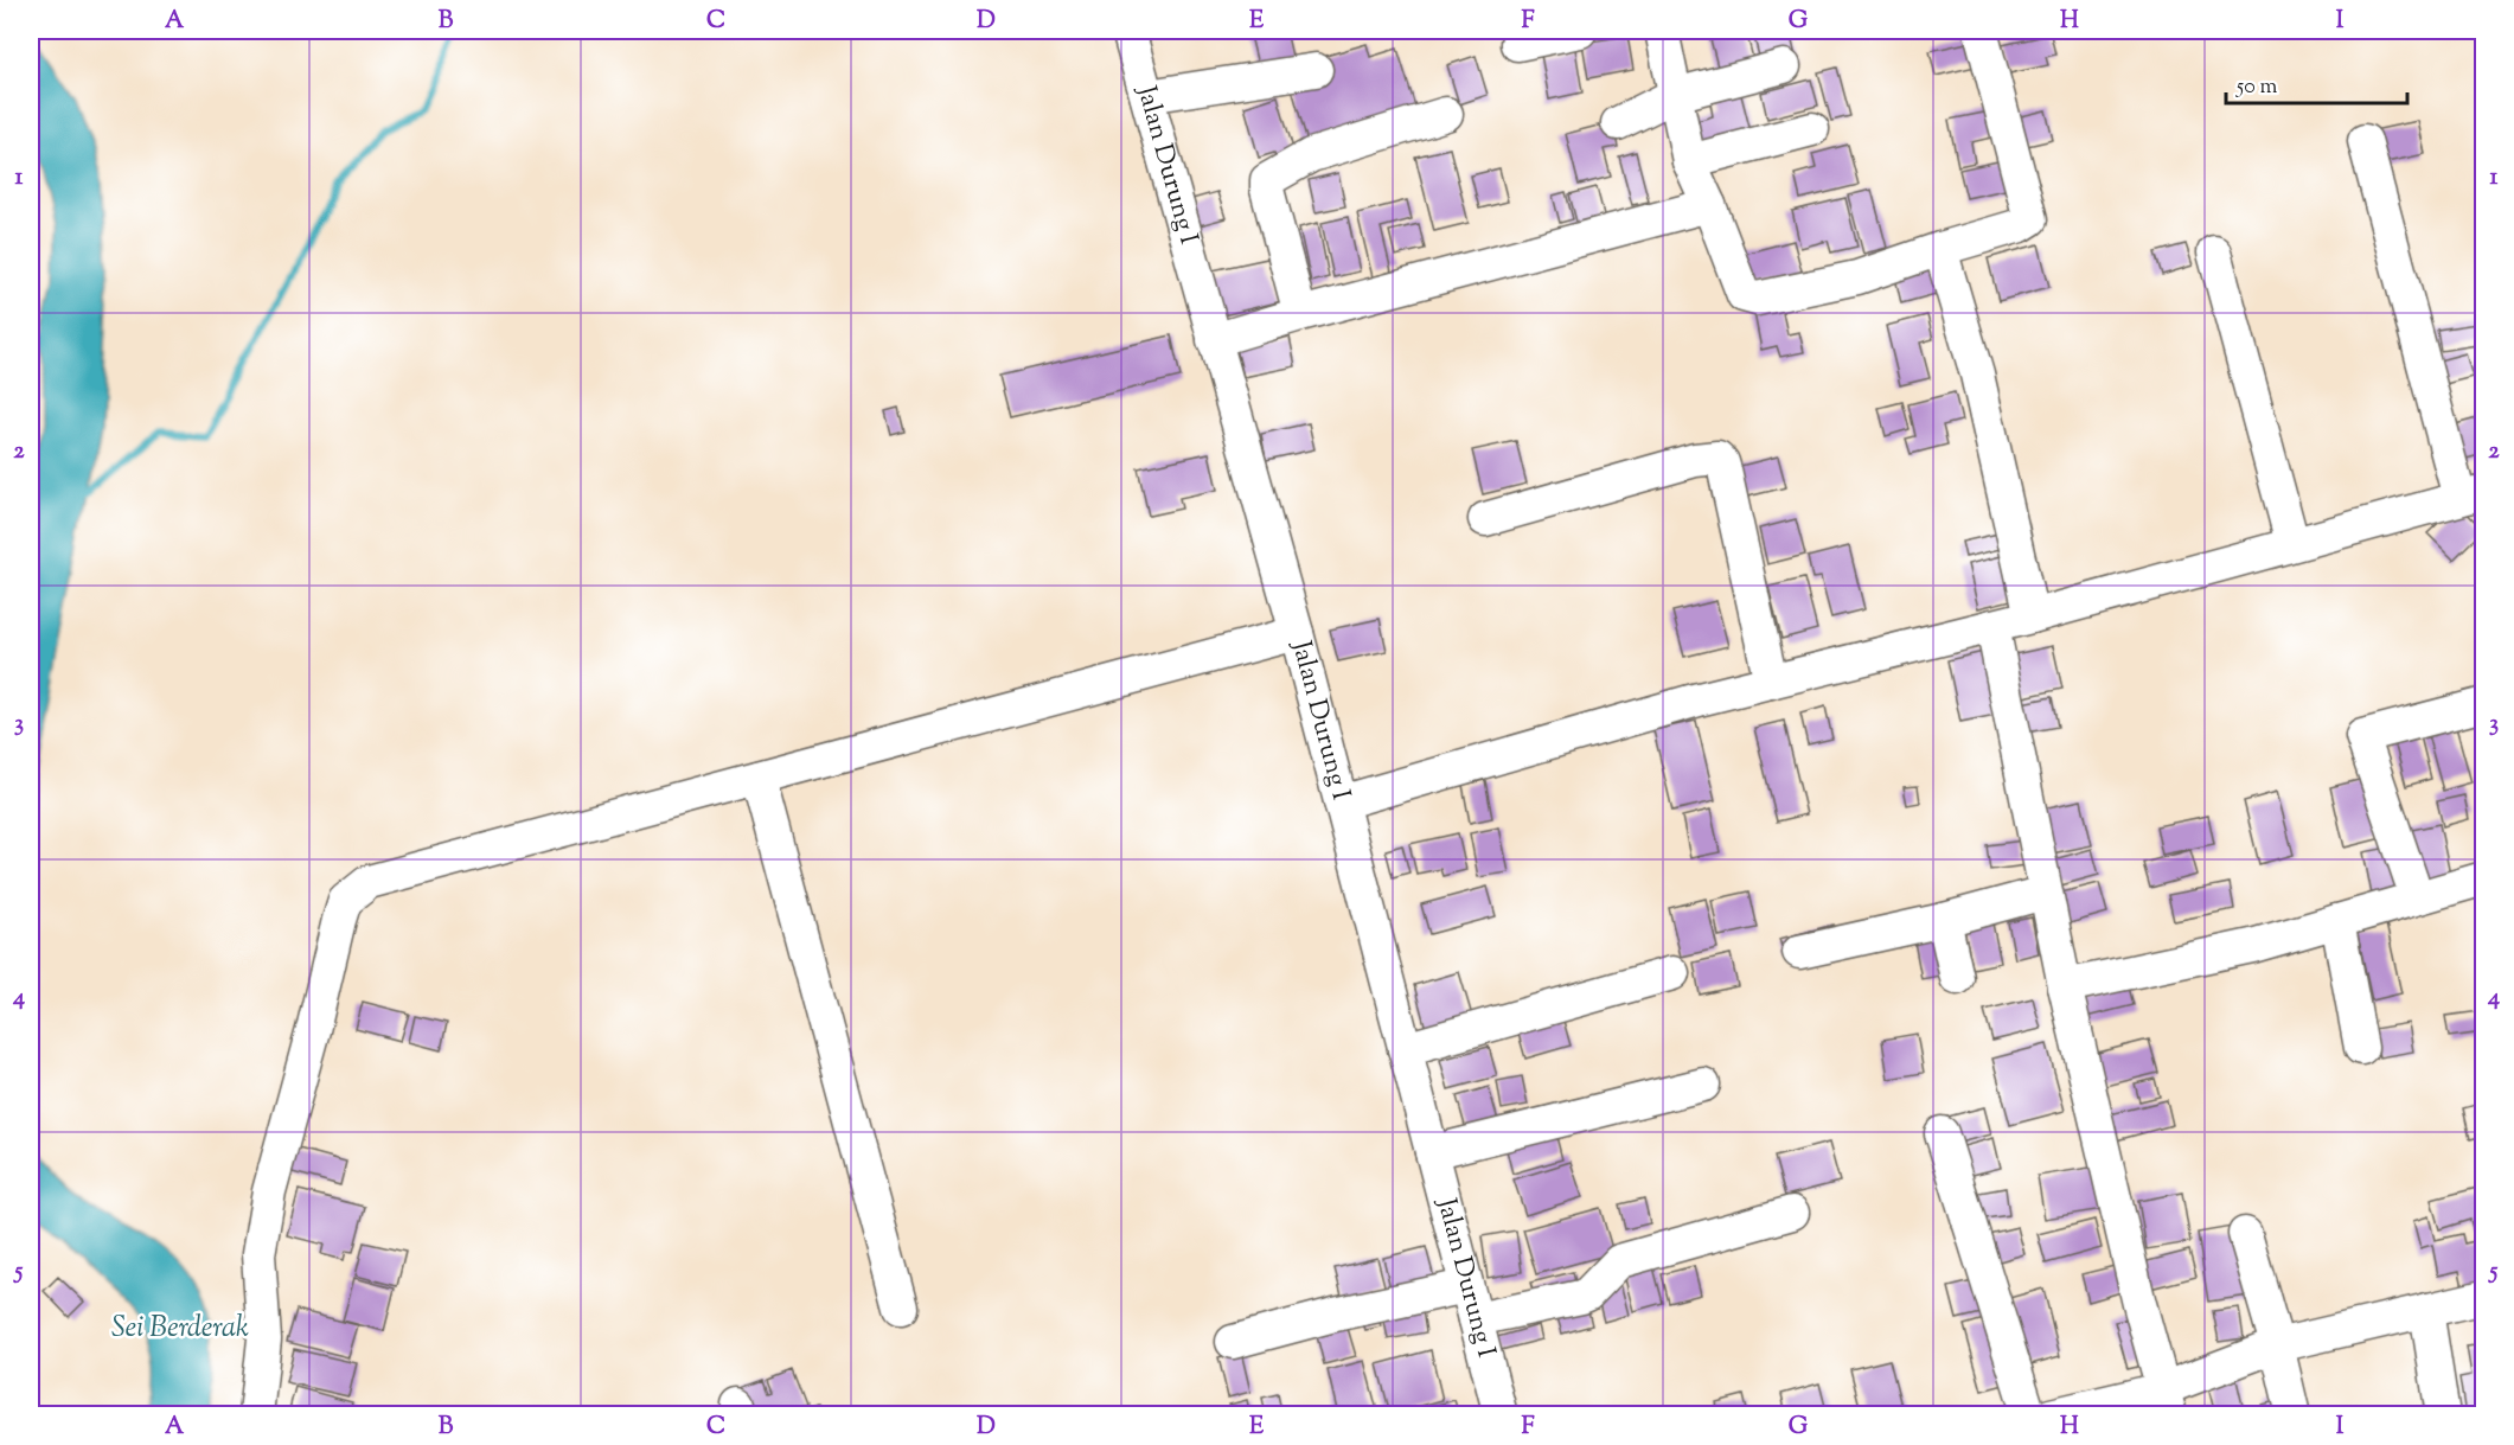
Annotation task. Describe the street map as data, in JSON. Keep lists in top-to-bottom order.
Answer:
{
  "streets": {
    "street": ["Jalan Durung I"]
  },
  "water": ["Sei Berderak"],
  "scale_bar": "50 m",
  "grid": {
    "columns": [
      "A",
      "B",
      "C",
      "D",
      "E",
      "F",
      "G",
      "H",
      "I"
    ],
    "rows": [
      "1",
      "2",
      "3",
      "4",
      "5"
    ]
  }
}
